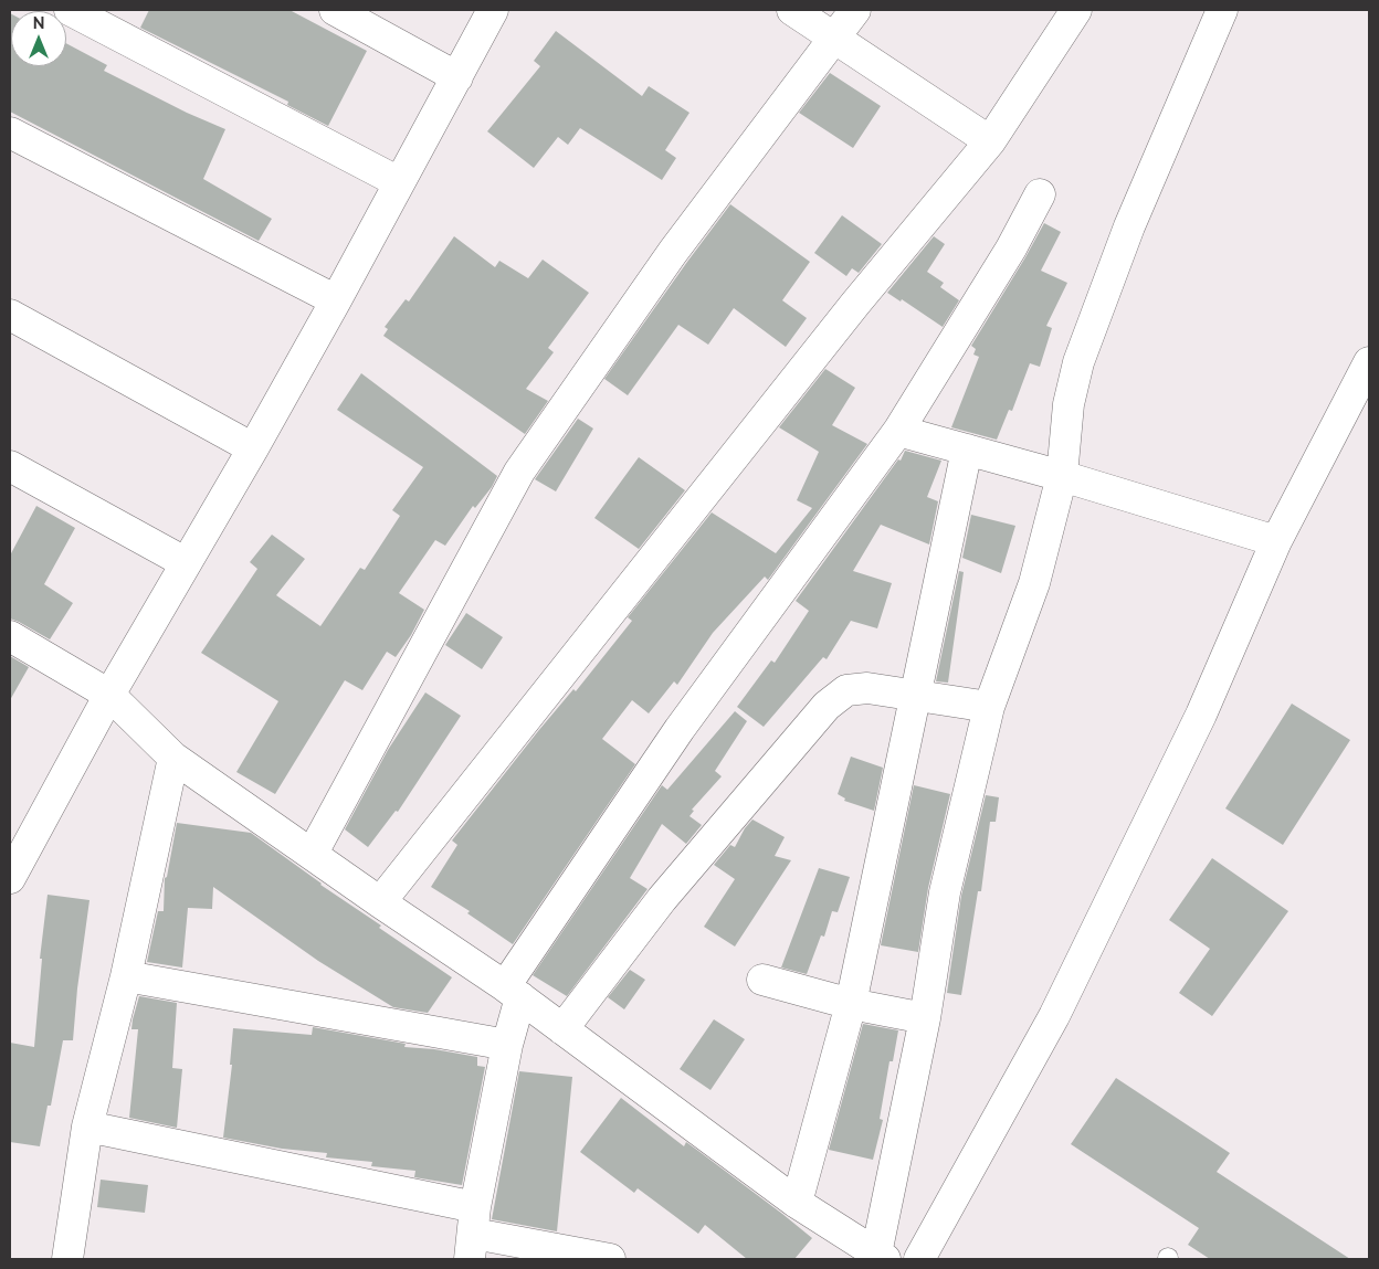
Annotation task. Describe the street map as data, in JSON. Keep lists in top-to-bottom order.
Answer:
{
  "north": "top"
}
